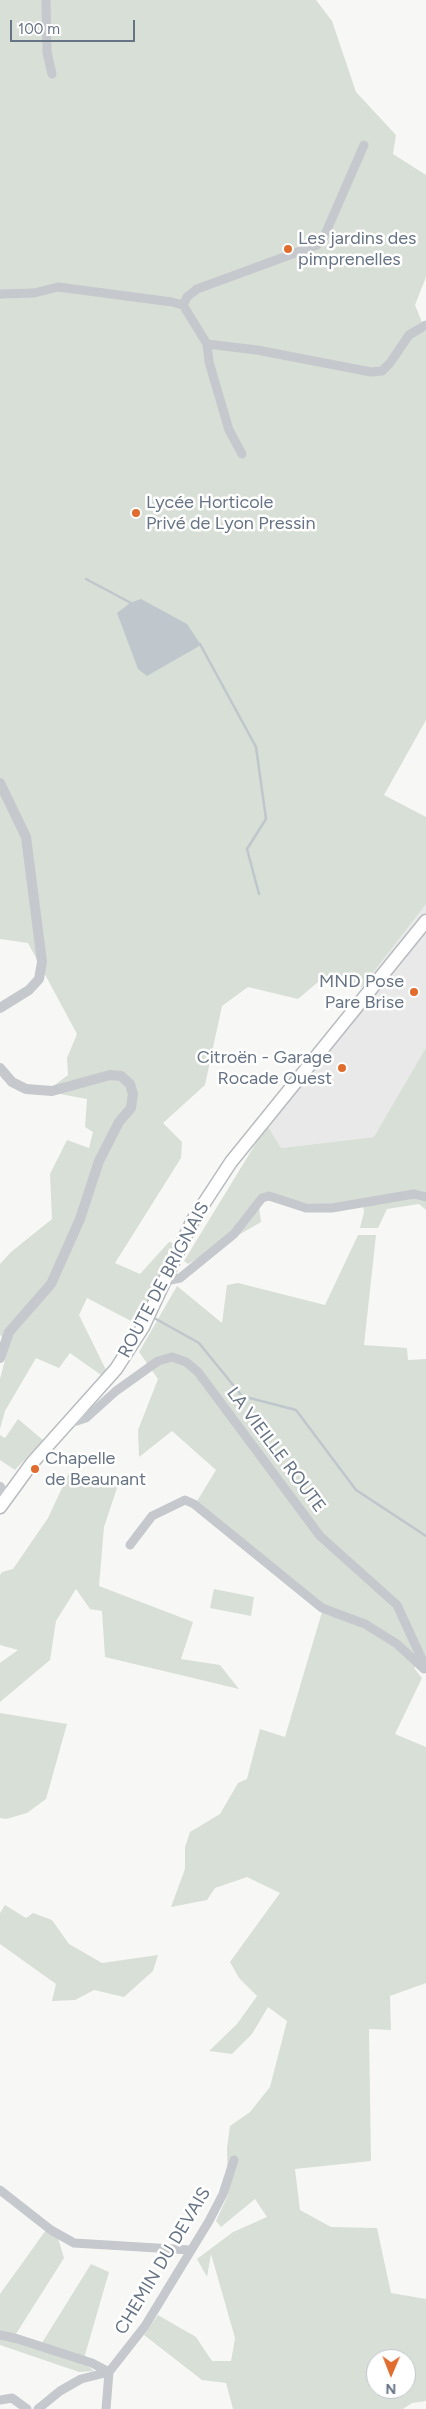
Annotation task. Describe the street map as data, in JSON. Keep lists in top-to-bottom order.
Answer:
{
  "streets": {
    "main road": ["ROUTE DE BRIGNAIS"],
    "street": ["LA VIEILLE ROUTE", "CHEMIN DU DEVAIS"]
  },
  "crossings": [
    ["ROUTE DE BRIGNAIS", "LA VIEILLE ROUTE"]
  ],
  "places": [
    "Les jardins des pimprenelles",
    "Lycée Horticole Privé de Lyon Pressin",
    "MND Pose Pare Brise",
    "Citroën - Garage Rocade Ouest",
    "Chapelle de Beaunant"
  ],
  "scale_bar": "100 m",
  "north": "bottom"
}
